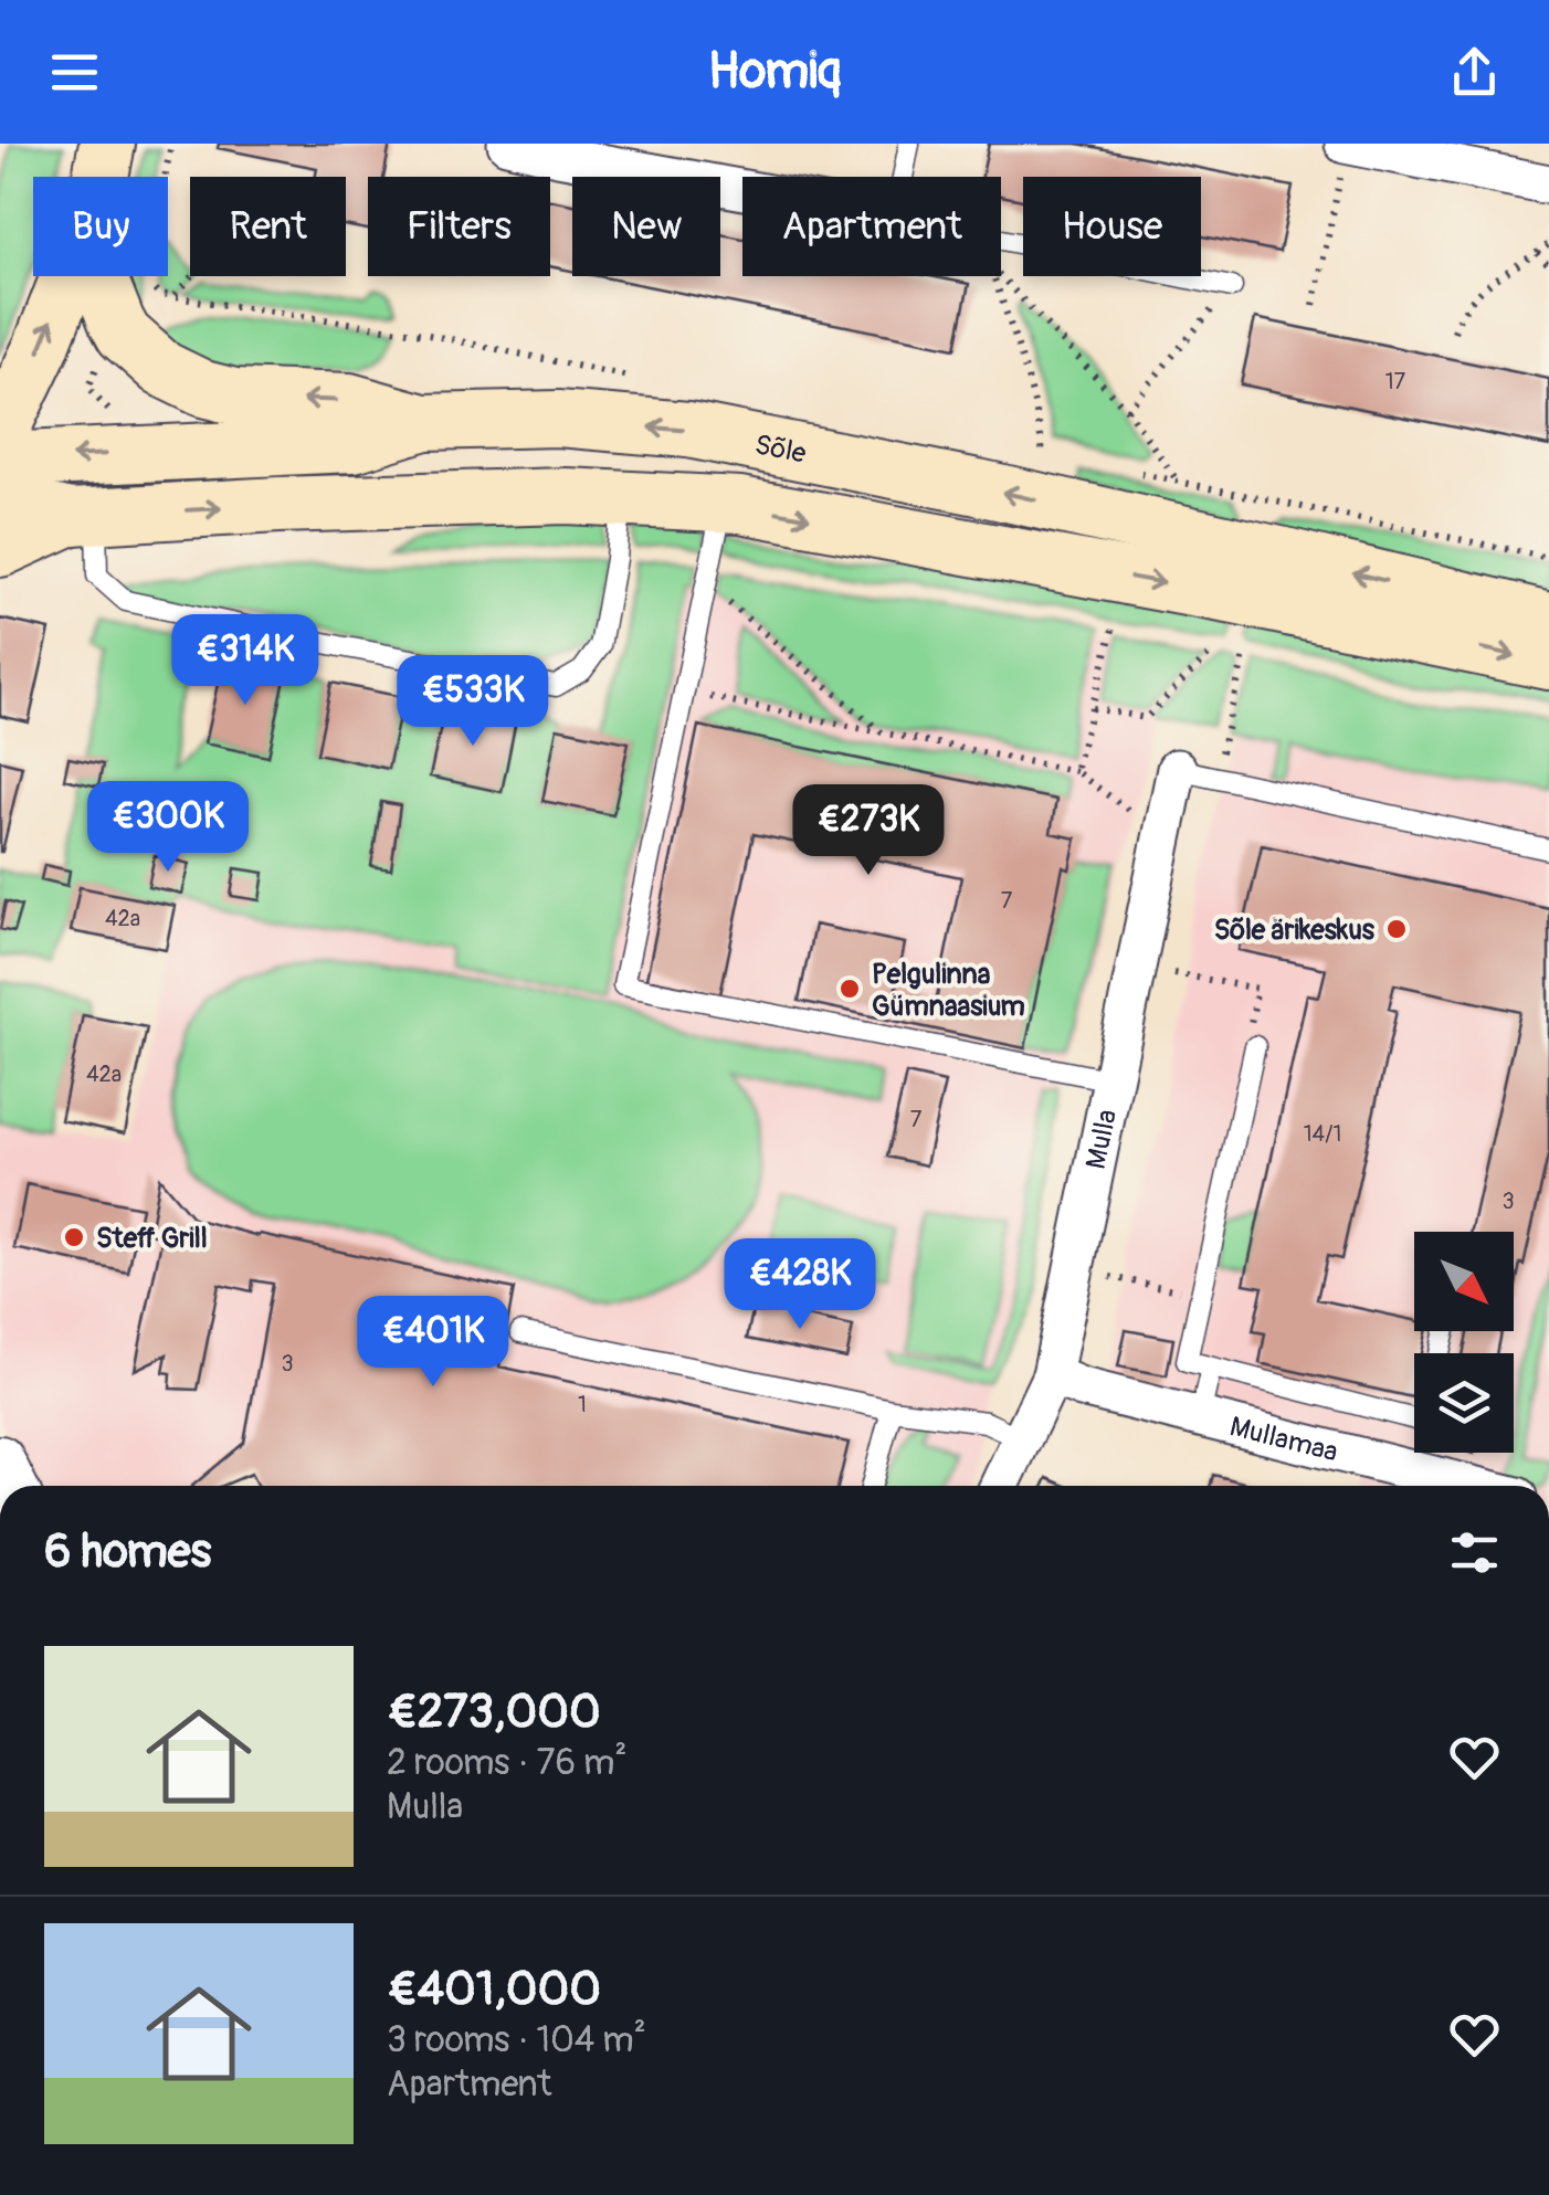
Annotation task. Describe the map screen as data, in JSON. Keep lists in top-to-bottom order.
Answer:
{
  "streets": {
    "main road": ["Sõle"],
    "street": ["Mulla", "Mullamaa"]
  },
  "crossings": [
    ["Mulla", "Mullamaa"]
  ],
  "places": ["Sõle ärikeskus", "Pelgulinna Gümnaasium", "Steff Grill"],
  "house_numbers": [
    "17",
    "7",
    "42a",
    "42a",
    "7",
    "14/1",
    "3",
    "3",
    "1"
  ],
  "north": "bottom right",
  "page": {
    "header": "Homiq",
    "chip": [
      "Buy",
      "Rent",
      "Filters",
      "New",
      "Apartment",
      "House"
    ],
    "price": [
      "€314K",
      "€533K",
      "€300K",
      "€273K",
      "€428K",
      "€401K"
    ],
    "heading": "6 homes",
    "list": [
      {
        "name": "€273,000",
        "note": "2 rooms · 76 m² · Mulla"
      },
      {
        "name": "€401,000",
        "note": "3 rooms · 104 m² · Apartment"
      }
    ]
  }
}
